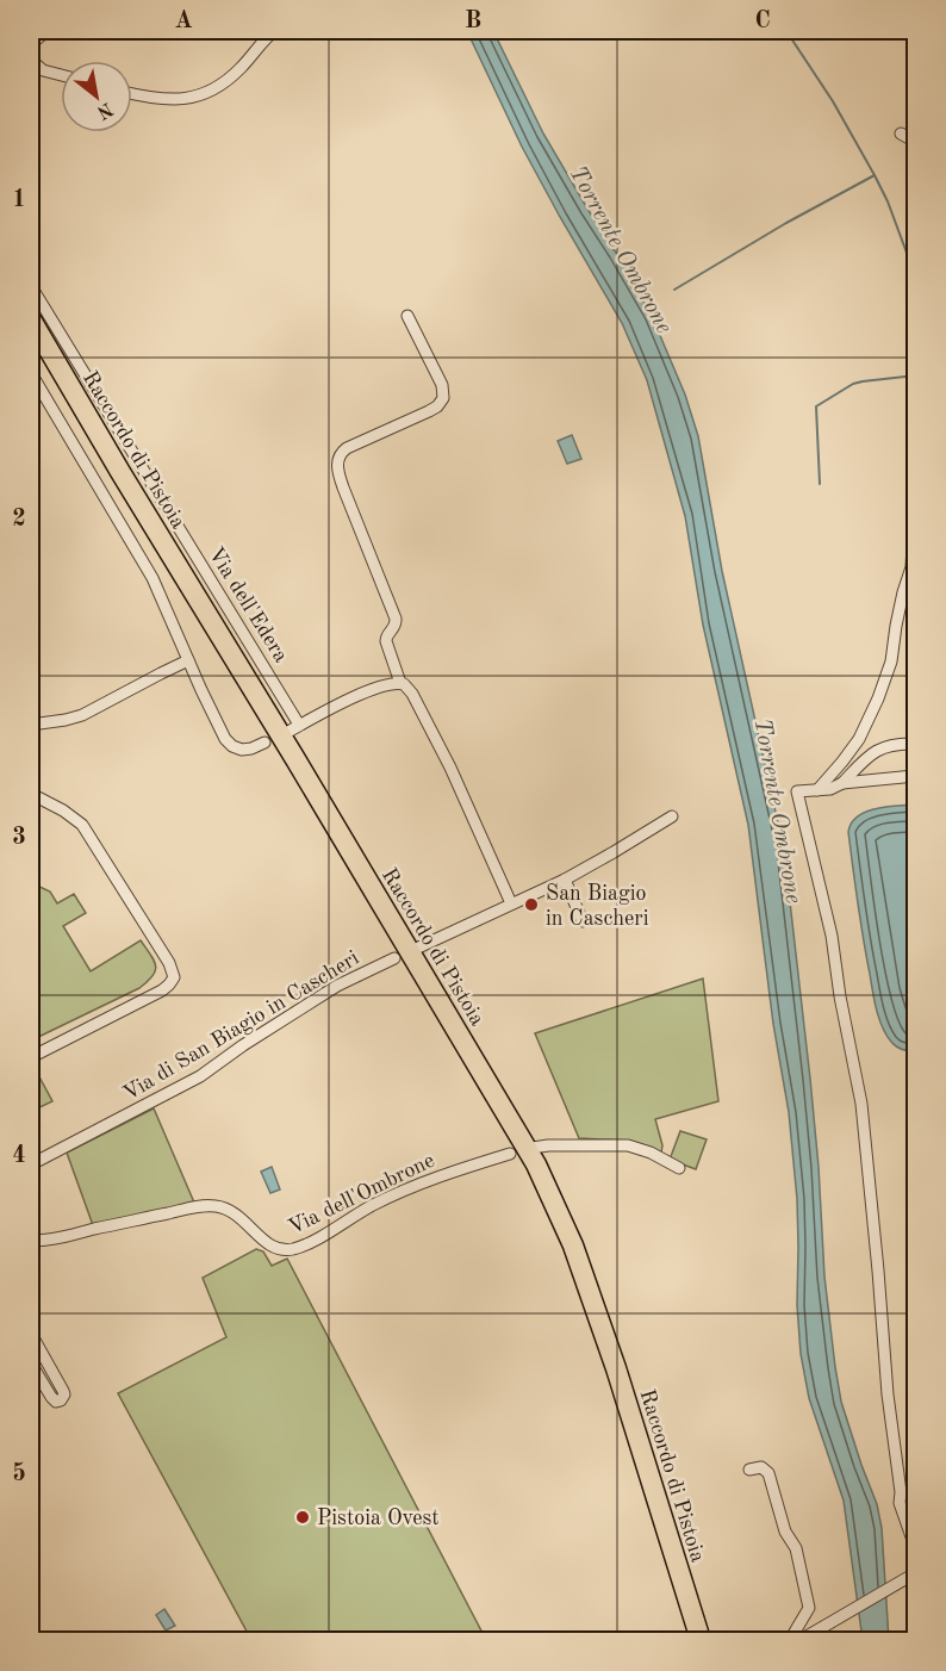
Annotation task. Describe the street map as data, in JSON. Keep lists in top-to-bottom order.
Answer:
{
  "streets": {
    "highway": ["Raccordo di Pistoia"],
    "street": ["Via dell'Edera", "Via di San Biagio in Cascheri", "Via dell'Ombrone"]
  },
  "water": ["Torrente Ombrone"],
  "places": ["San Biagio in Cascheri", "Pistoia Ovest"],
  "north": "bottom right",
  "grid": {
    "columns": ["A", "B", "C"],
    "rows": [
      "1",
      "2",
      "3",
      "4",
      "5"
    ]
  }
}
